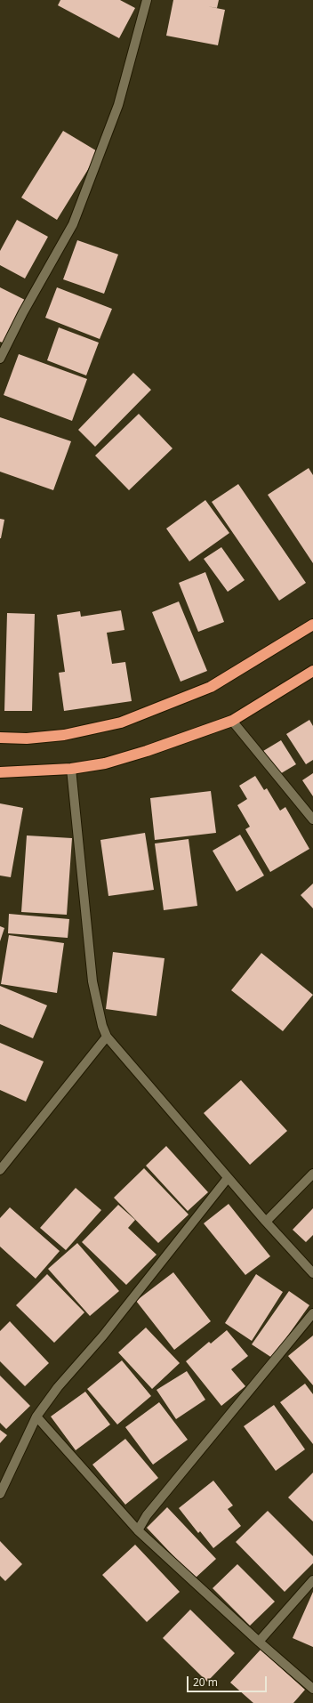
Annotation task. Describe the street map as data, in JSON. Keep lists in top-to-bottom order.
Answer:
{
  "scale_bar": "20 m"
}
